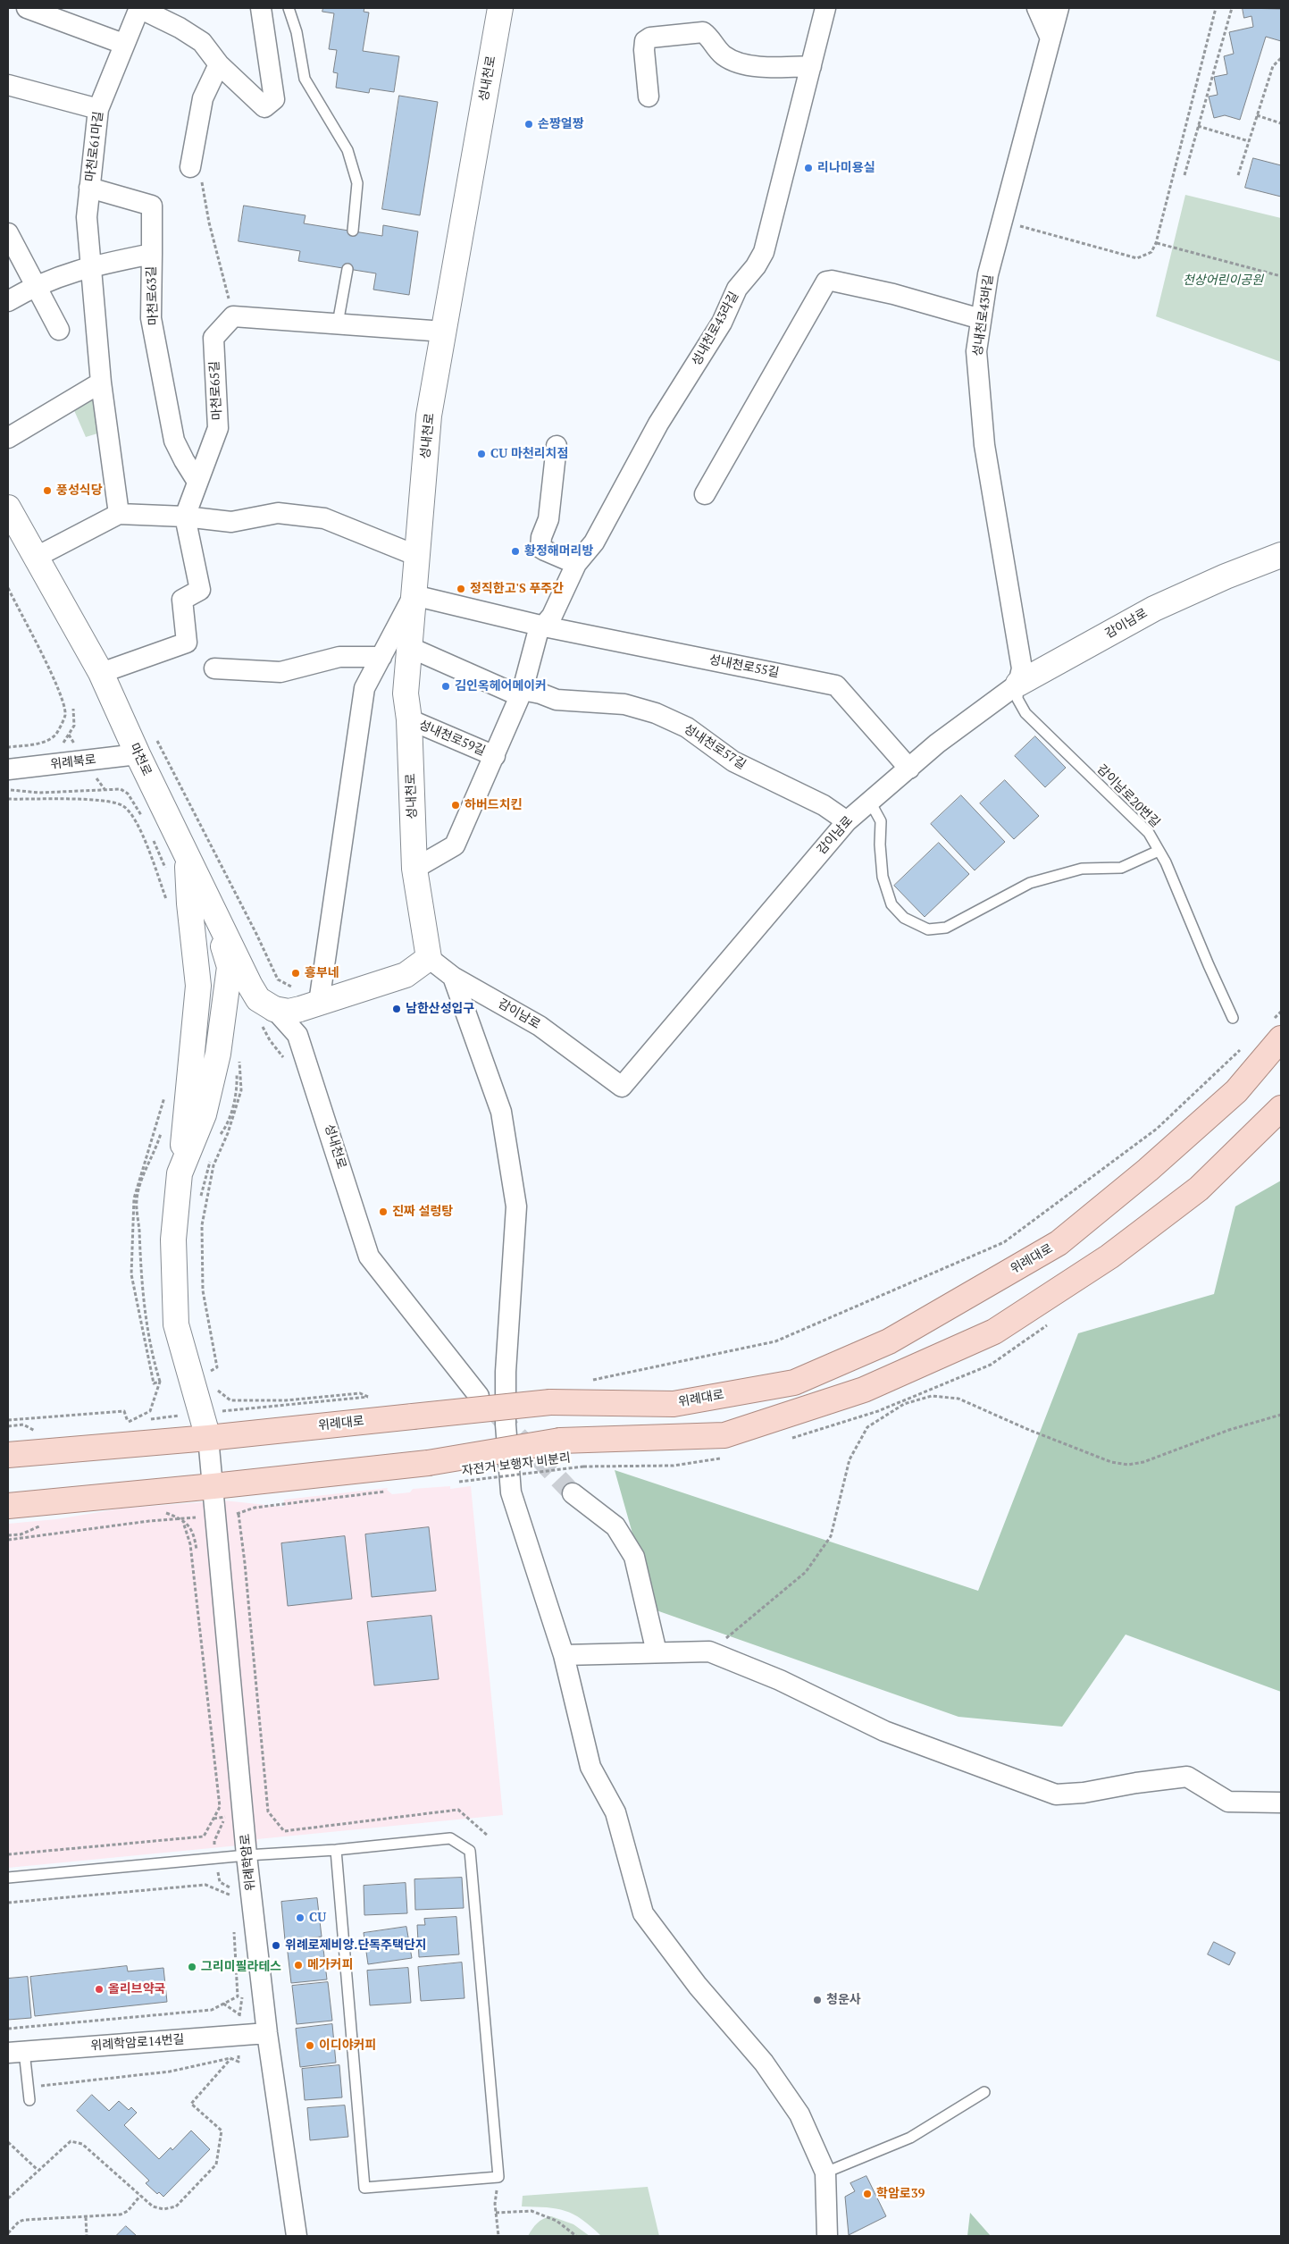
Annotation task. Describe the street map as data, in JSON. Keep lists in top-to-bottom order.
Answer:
{
  "streets": {
    "main road": [
      "성내천로",
      "감이남로",
      "마천로",
      "위례대로"
    ],
    "street": [
      "마천로61마길",
      "마천로63길",
      "성내천로43바길",
      "성내천로43라길",
      "마천로65길",
      "성내천로55길",
      "성내천로59길",
      "성내천로57길",
      "위례북로",
      "위례학암로",
      "위례학암로14번길"
    ],
    "lane": ["감이남로20번길"],
    "path": ["자전거 보행자 비분리"]
  },
  "crossings": [
    ["성내천로", "성내천로55길"],
    ["성내천로", "성내천로59길"],
    ["성내천로", "성내천로57길"],
    ["성내천로", "마천로"],
    ["마천로61마길", "마천로63길"],
    ["마천로63길", "마천로65길"],
    ["성내천로43바길", "감이남로"],
    ["성내천로43바길", "감이남로20번길"],
    ["성내천로43라길", "성내천로55길"],
    ["감이남로", "성내천로55길"],
    ["감이남로", "성내천로57길"],
    ["감이남로", "감이남로20번길"],
    ["마천로", "위례북로"],
    ["위례대로", "위례학암로"],
    ["위례학암로", "위례학암로14번길"]
  ],
  "parks": ["천상어린이공원"],
  "places": [
    "손짱얼짱",
    "리나미용실",
    "CU 마천리치점",
    "풍성식당",
    "황정해머리방",
    "정직한고'S 푸주간",
    "김인옥헤어메이커",
    "하버드치킨",
    "흥부네",
    "남한산성입구",
    "진짜 설렁탕",
    "CU",
    "위례로제비앙.단독주택단지",
    "메가커피",
    "그리미필라테스",
    "올리브약국",
    "청운사",
    "이디야커피",
    "학암로39"
  ]
}
